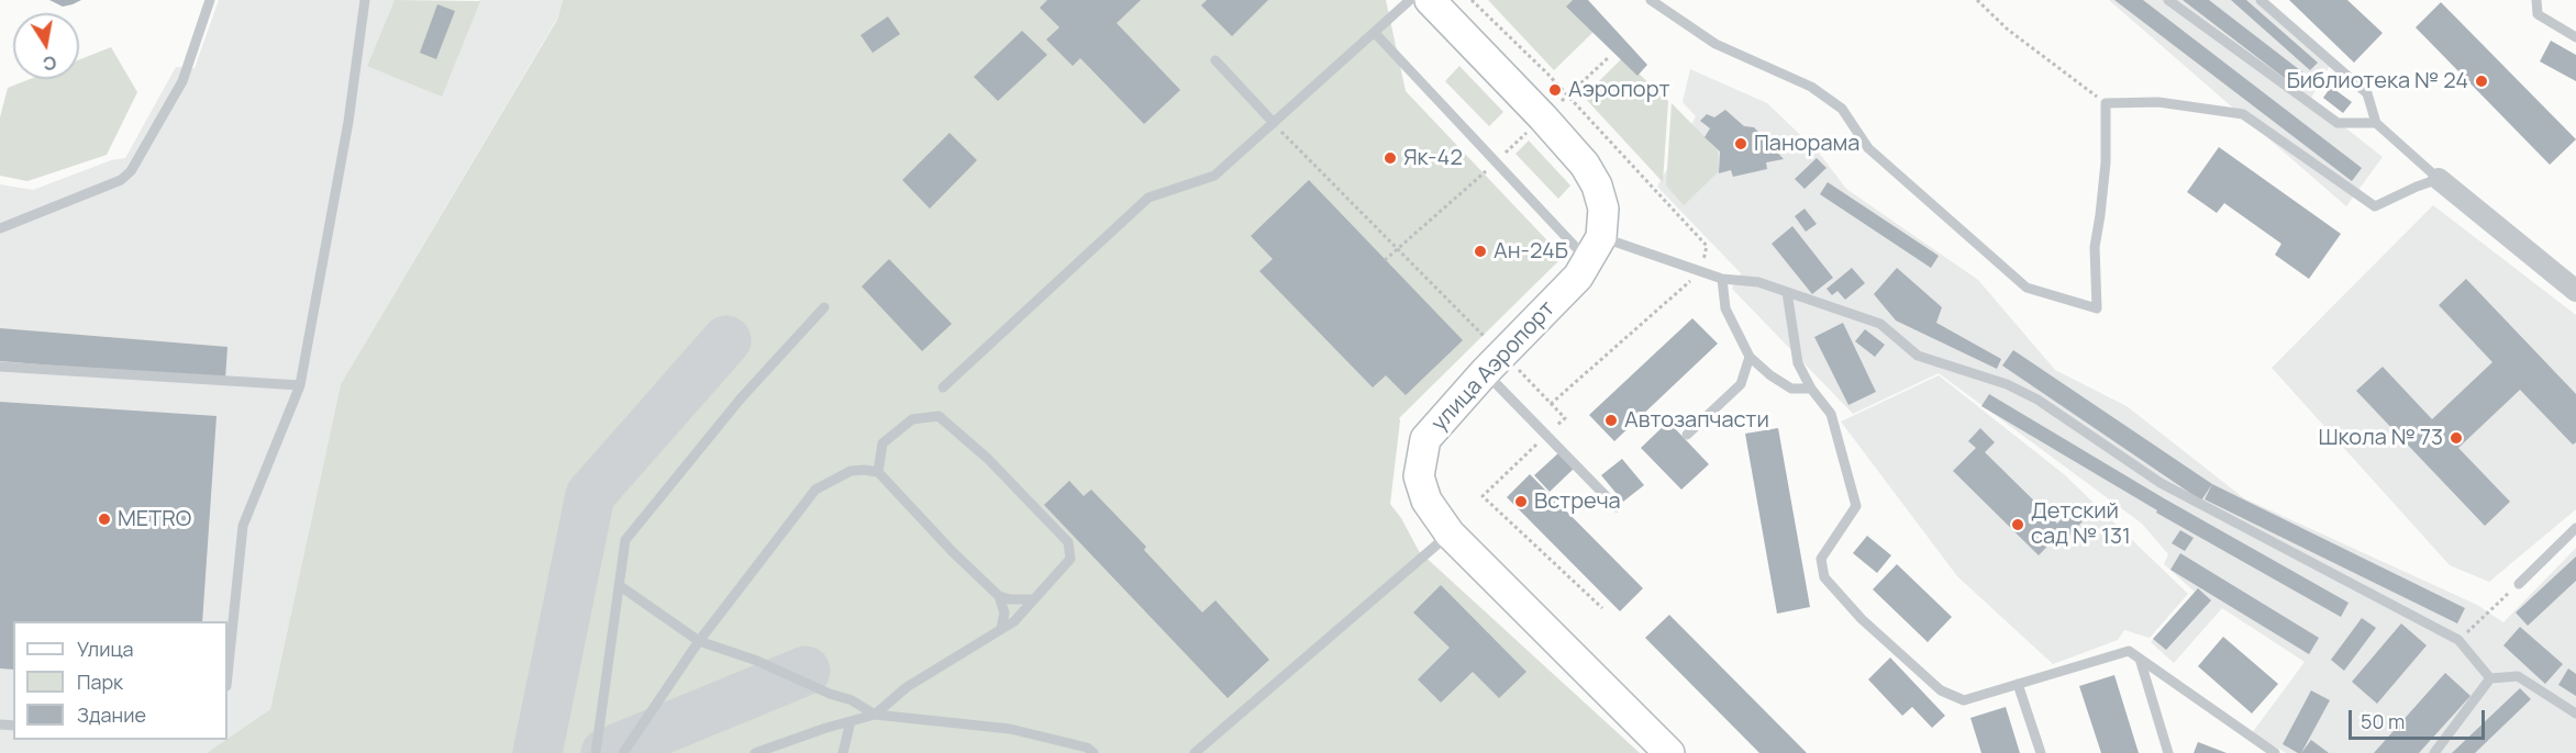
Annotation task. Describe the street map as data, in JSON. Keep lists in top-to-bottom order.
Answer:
{
  "streets": {
    "main road": ["улица Аэропорт"]
  },
  "places": [
    "Библиотека № 24",
    "Аэропорт",
    "Панорама",
    "Як-42",
    "Ан-24Б",
    "Автозапчасти",
    "Школа № 73",
    "Встреча",
    "METRO",
    "Детский сад № 131"
  ],
  "legend": ["Улица", "Парк", "Здание"],
  "scale_bar": "50 m",
  "north": "bottom"
}
